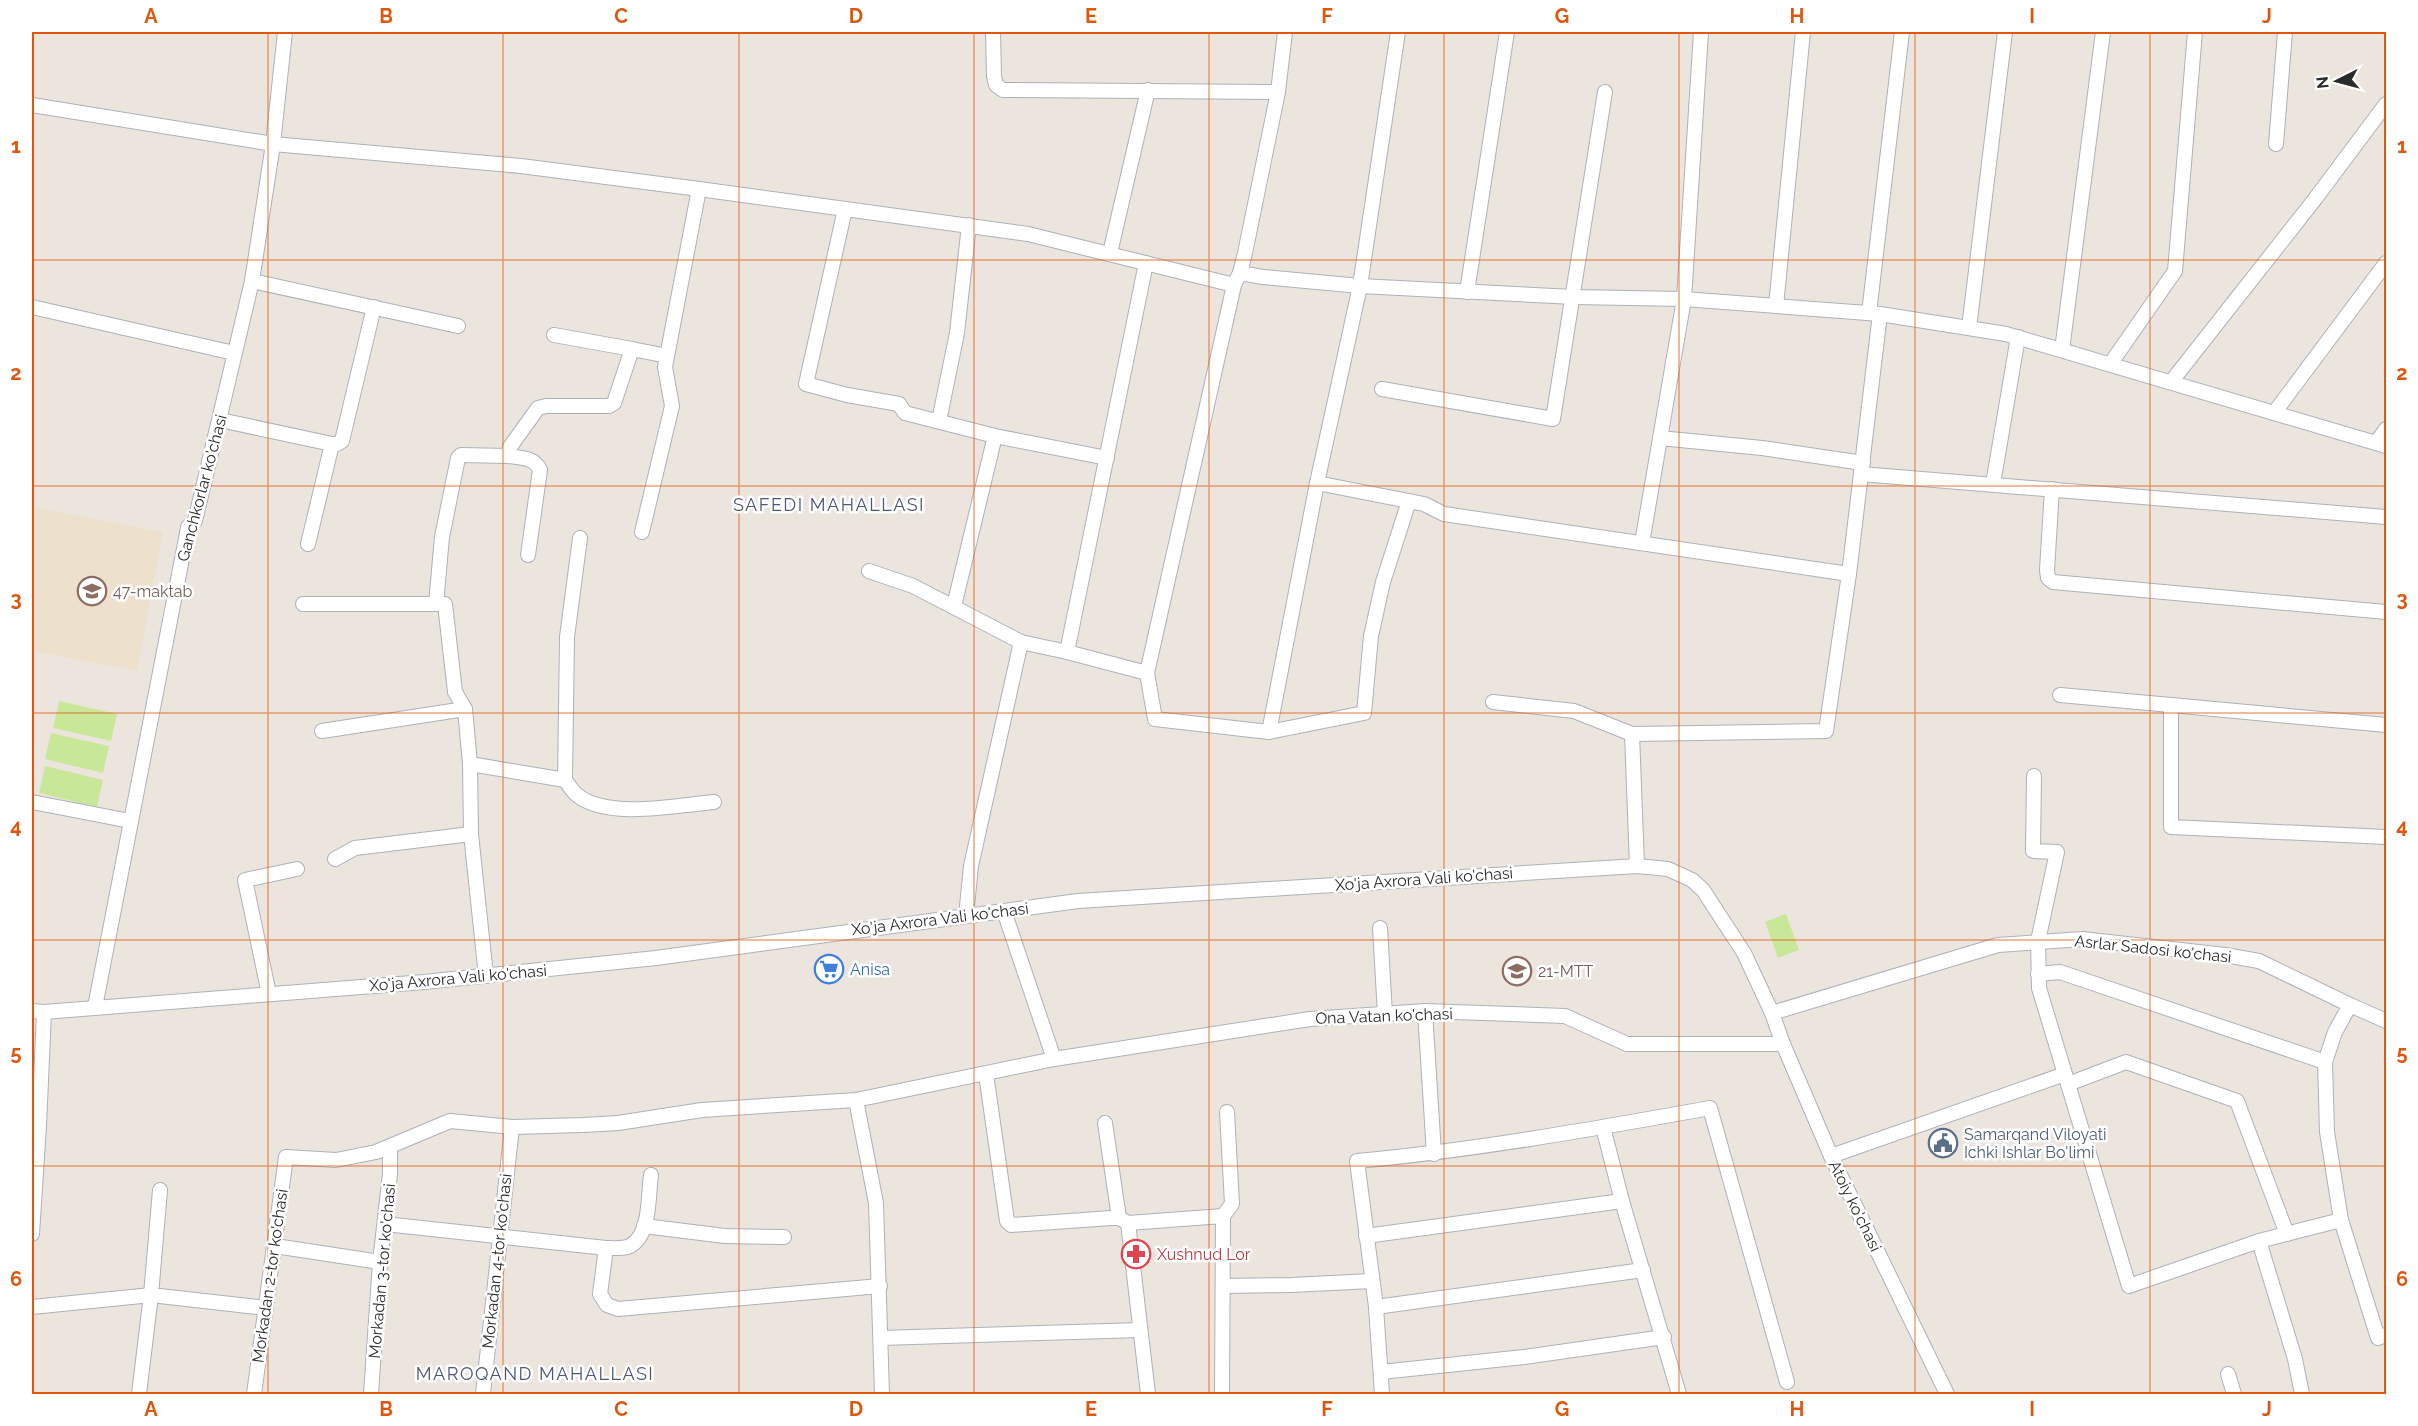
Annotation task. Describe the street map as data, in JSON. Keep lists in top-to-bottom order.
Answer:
{
  "streets": {
    "street": [
      "Ganchkorlar ko'chasi",
      "Xo'ja Axrora Vali ko'chasi",
      "Asrlar Sadosi ko'chasi",
      "Ona Vatan ko'chasi",
      "Atoiy ko'chasi",
      "Morkadan 4-tor ko'chasi",
      "Morkadan 3-tor ko'chasi",
      "Morkadan 2-tor ko'chasi"
    ]
  },
  "crossings": [
    ["Ganchkorlar ko'chasi", "Xo'ja Axrora Vali ko'chasi"],
    ["Xo'ja Axrora Vali ko'chasi", "Asrlar Sadosi ko'chasi"],
    ["Xo'ja Axrora Vali ko'chasi", "Atoiy ko'chasi"],
    ["Asrlar Sadosi ko'chasi", "Atoiy ko'chasi"],
    ["Ona Vatan ko'chasi", "Atoiy ko'chasi"],
    ["Ona Vatan ko'chasi", "Morkadan 4-tor ko'chasi"],
    ["Ona Vatan ko'chasi", "Morkadan 3-tor ko'chasi"],
    ["Ona Vatan ko'chasi", "Morkadan 2-tor ko'chasi"]
  ],
  "districts": ["SAFEDI MAHALLASI", "MAROQAND MAHALLASI"],
  "places": {
    "school or university": ["47-maktab", "21-MTT"],
    "supermarket": ["Anisa"],
    "public building": ["Samarqand Viloyati Ichki Ishlar Bo'limi"],
    "pharmacy": ["Xushnud Lor"]
  },
  "north": "left",
  "grid": {
    "columns": [
      "A",
      "B",
      "C",
      "D",
      "E",
      "F",
      "G",
      "H",
      "I",
      "J"
    ],
    "rows": [
      "1",
      "2",
      "3",
      "4",
      "5",
      "6"
    ]
  }
}
